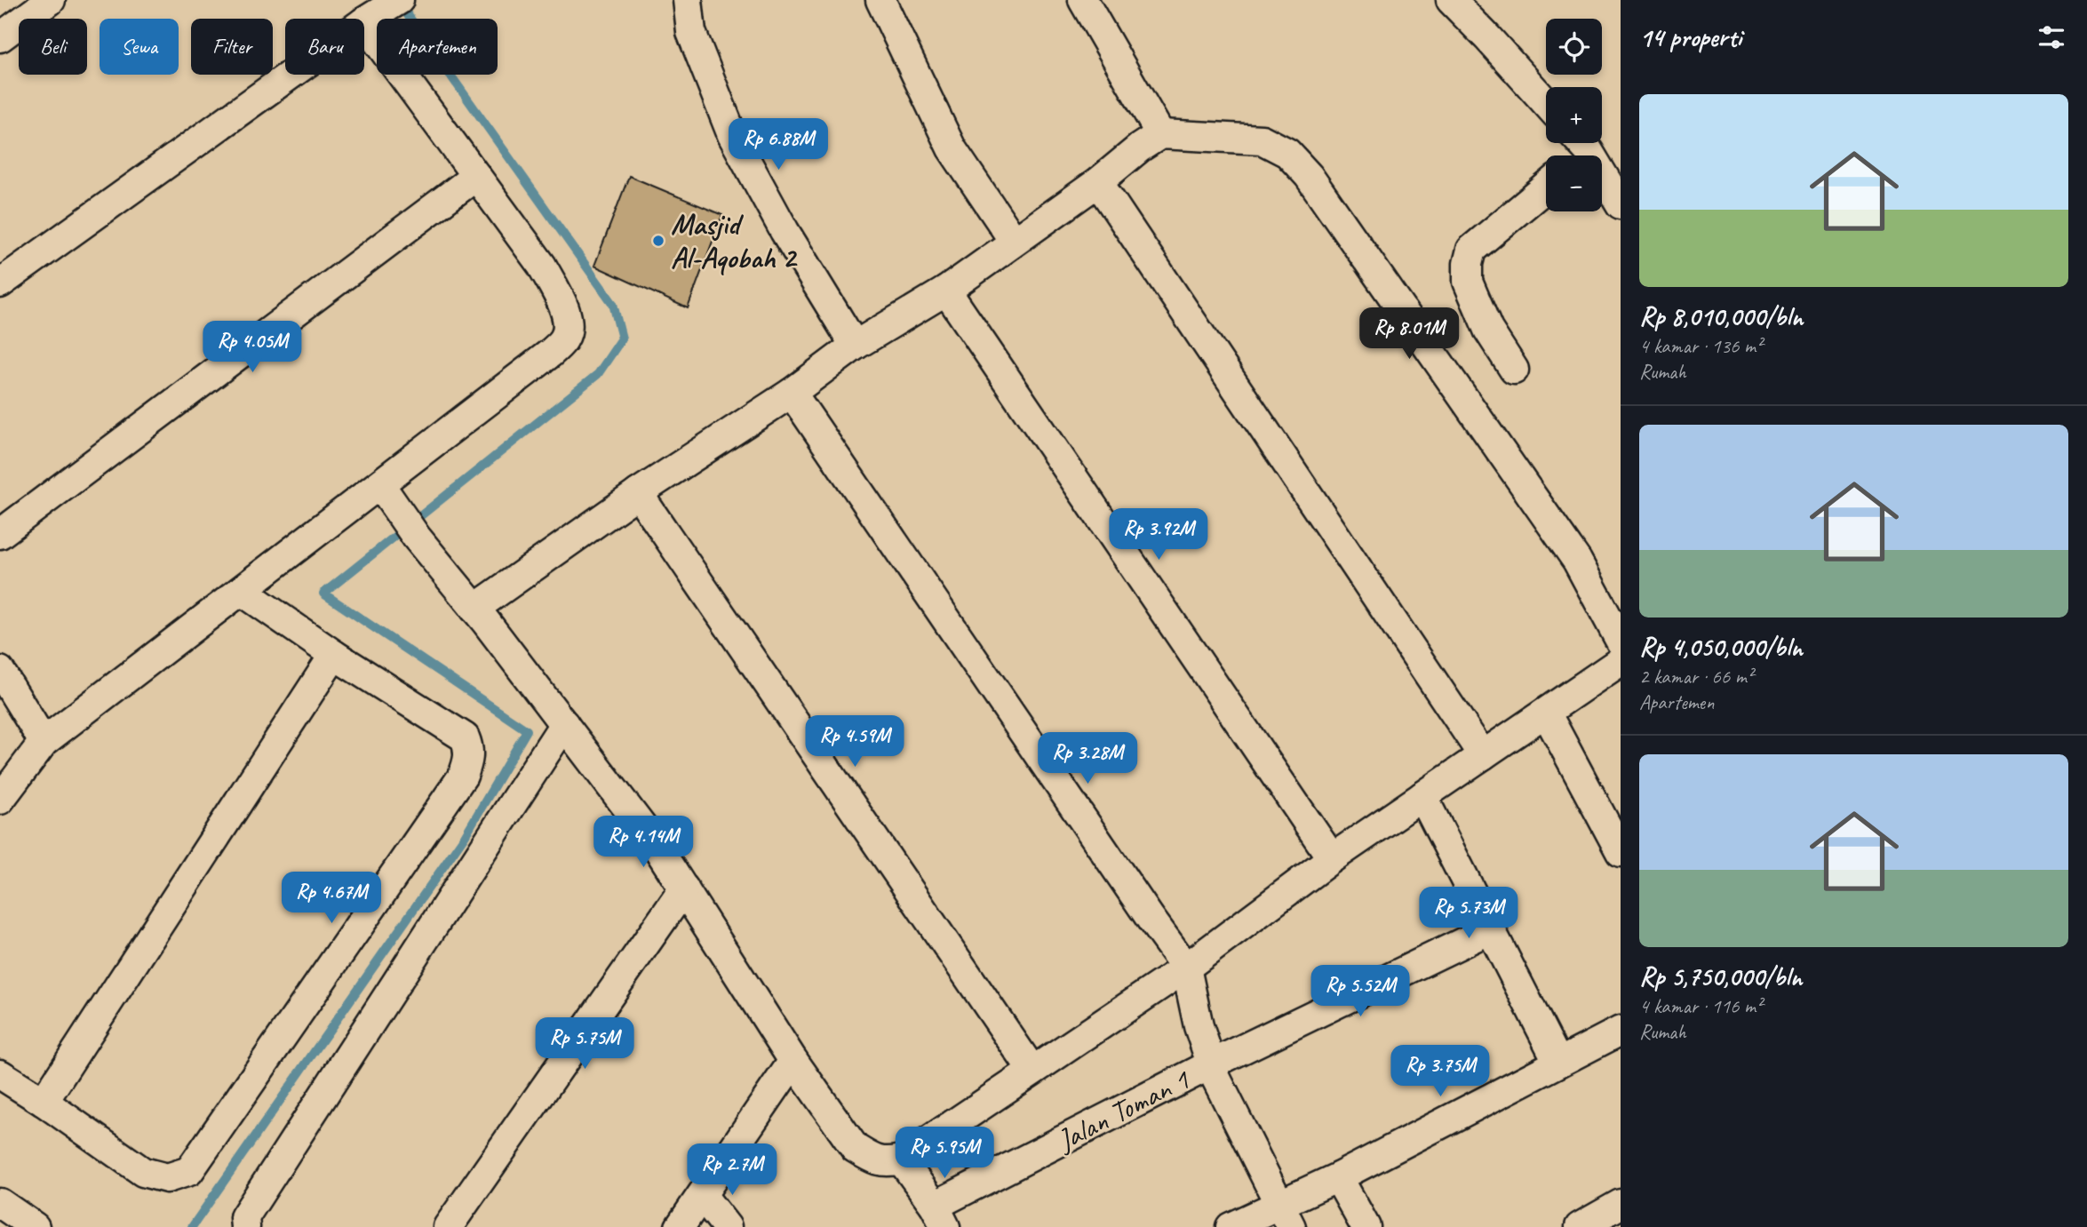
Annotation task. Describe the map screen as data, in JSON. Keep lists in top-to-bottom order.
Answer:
{
  "streets": {
    "street": ["Jalan Toman 1"]
  },
  "places": ["Masjid Al-Aqobah 2"],
  "page": {
    "heading": "14 properti",
    "map_buttons": ["+", "−"],
    "chip": [
      "Beli",
      "Sewa",
      "Filter",
      "Baru",
      "Apartemen"
    ],
    "list": [
      {
        "name": "Rp 8,010,000/bln",
        "note": "4 kamar · 136 m² · Rumah"
      },
      {
        "name": "Rp 4,050,000/bln",
        "note": "2 kamar · 66 m² · Apartemen"
      },
      {
        "name": "Rp 5,750,000/bln",
        "note": "4 kamar · 116 m² · Rumah"
      }
    ],
    "price": [
      "Rp 6.88M",
      "Rp 8.01M",
      "Rp 4.05M",
      "Rp 3.92M",
      "Rp 4.59M",
      "Rp 3.28M",
      "Rp 4.14M",
      "Rp 4.67M",
      "Rp 5.73M",
      "Rp 5.52M",
      "Rp 5.75M",
      "Rp 3.75M",
      "Rp 5.95M",
      "Rp 2.7M"
    ]
  }
}
